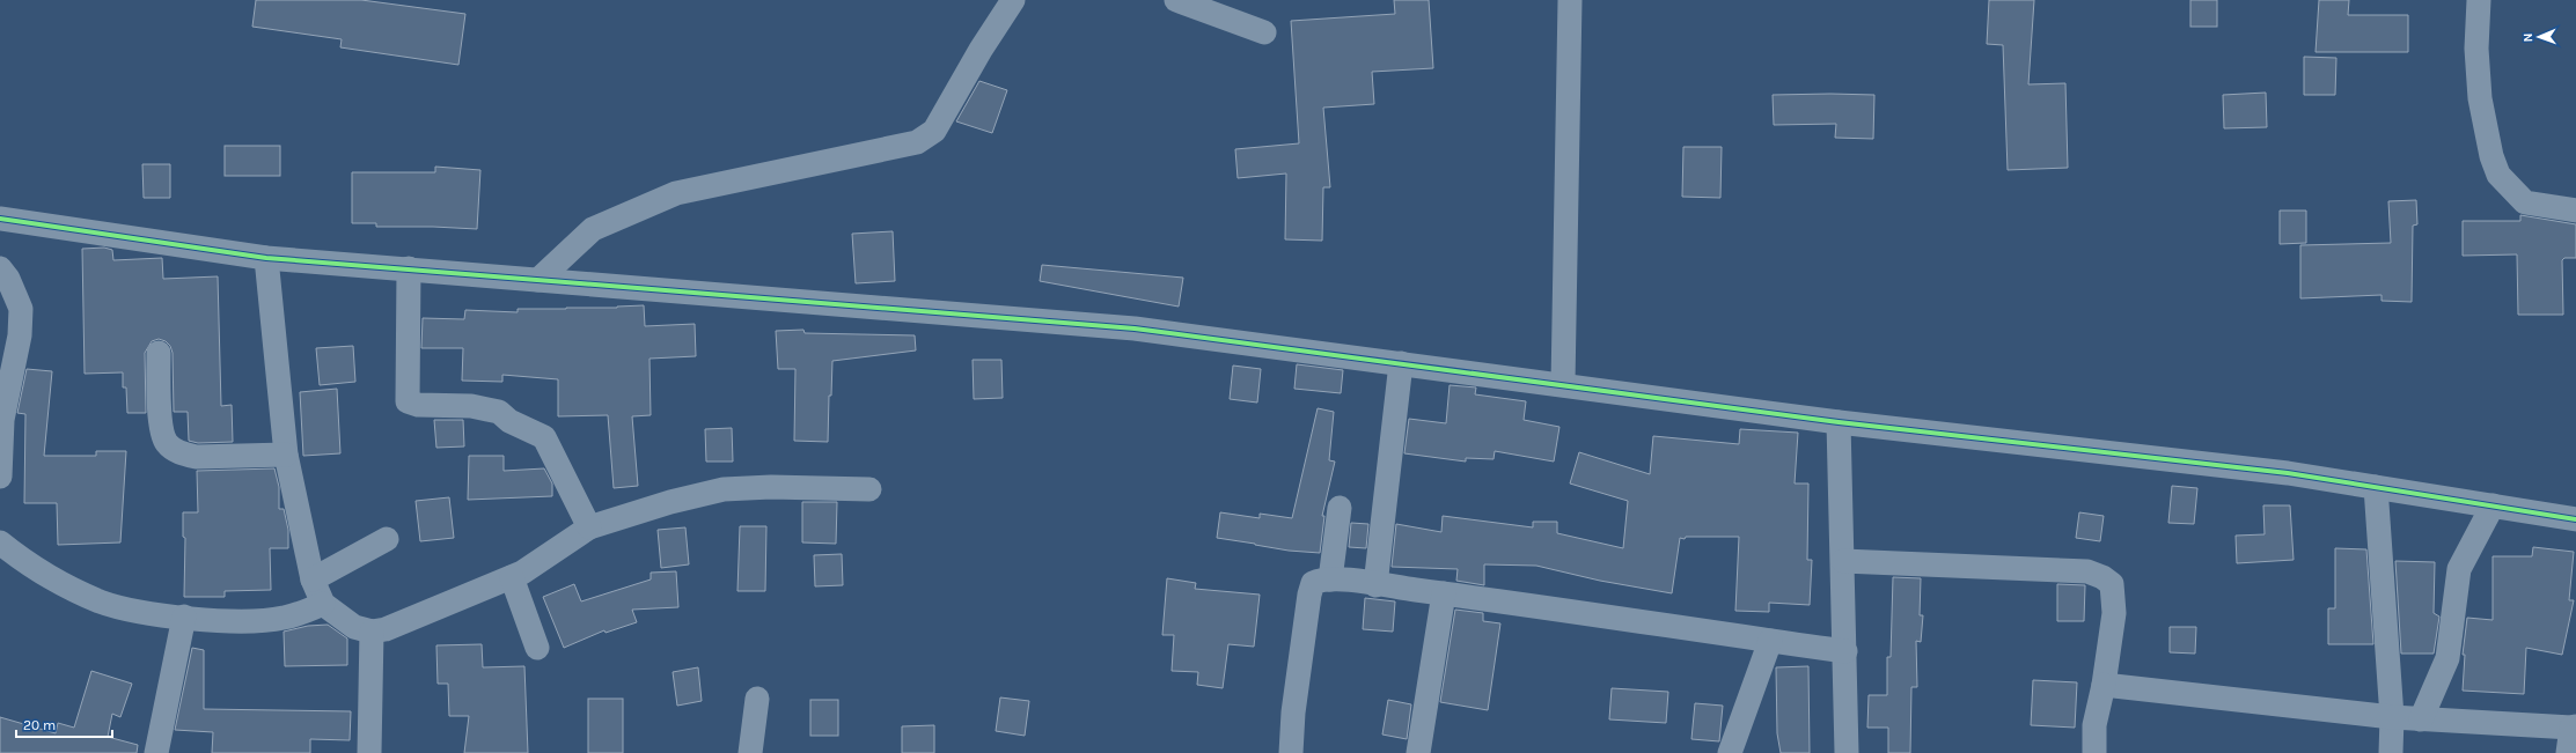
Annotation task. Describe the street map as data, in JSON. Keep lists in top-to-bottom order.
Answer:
{
  "scale_bar": "20 m",
  "north": "left"
}
